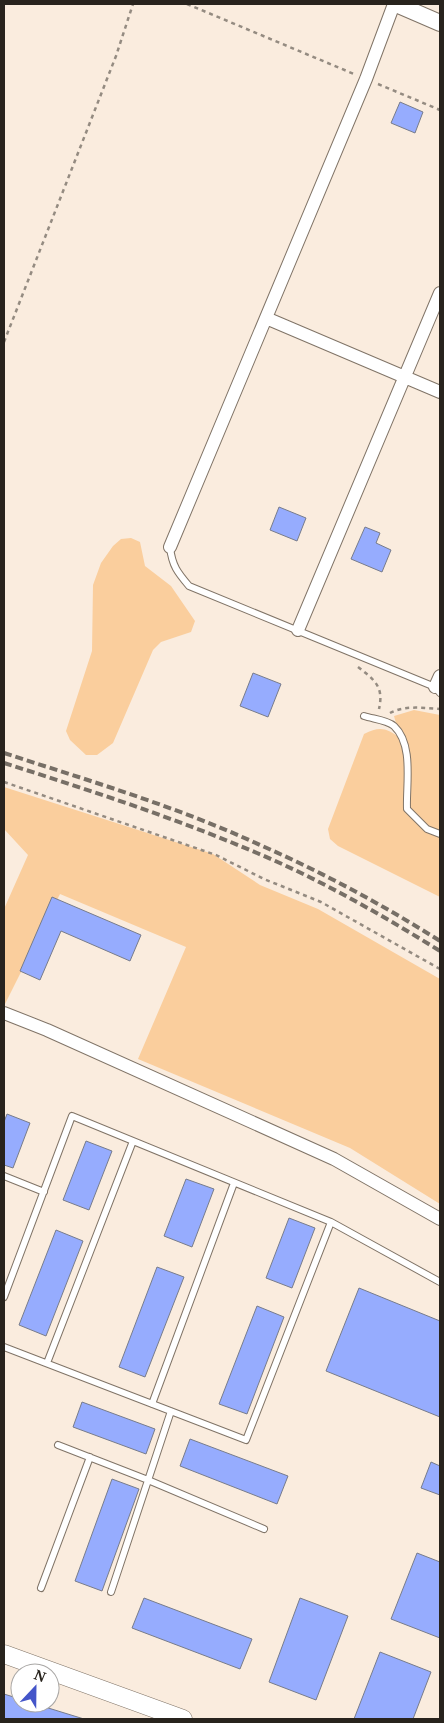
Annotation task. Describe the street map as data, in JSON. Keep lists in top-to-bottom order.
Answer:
{
  "north": "top"
}
